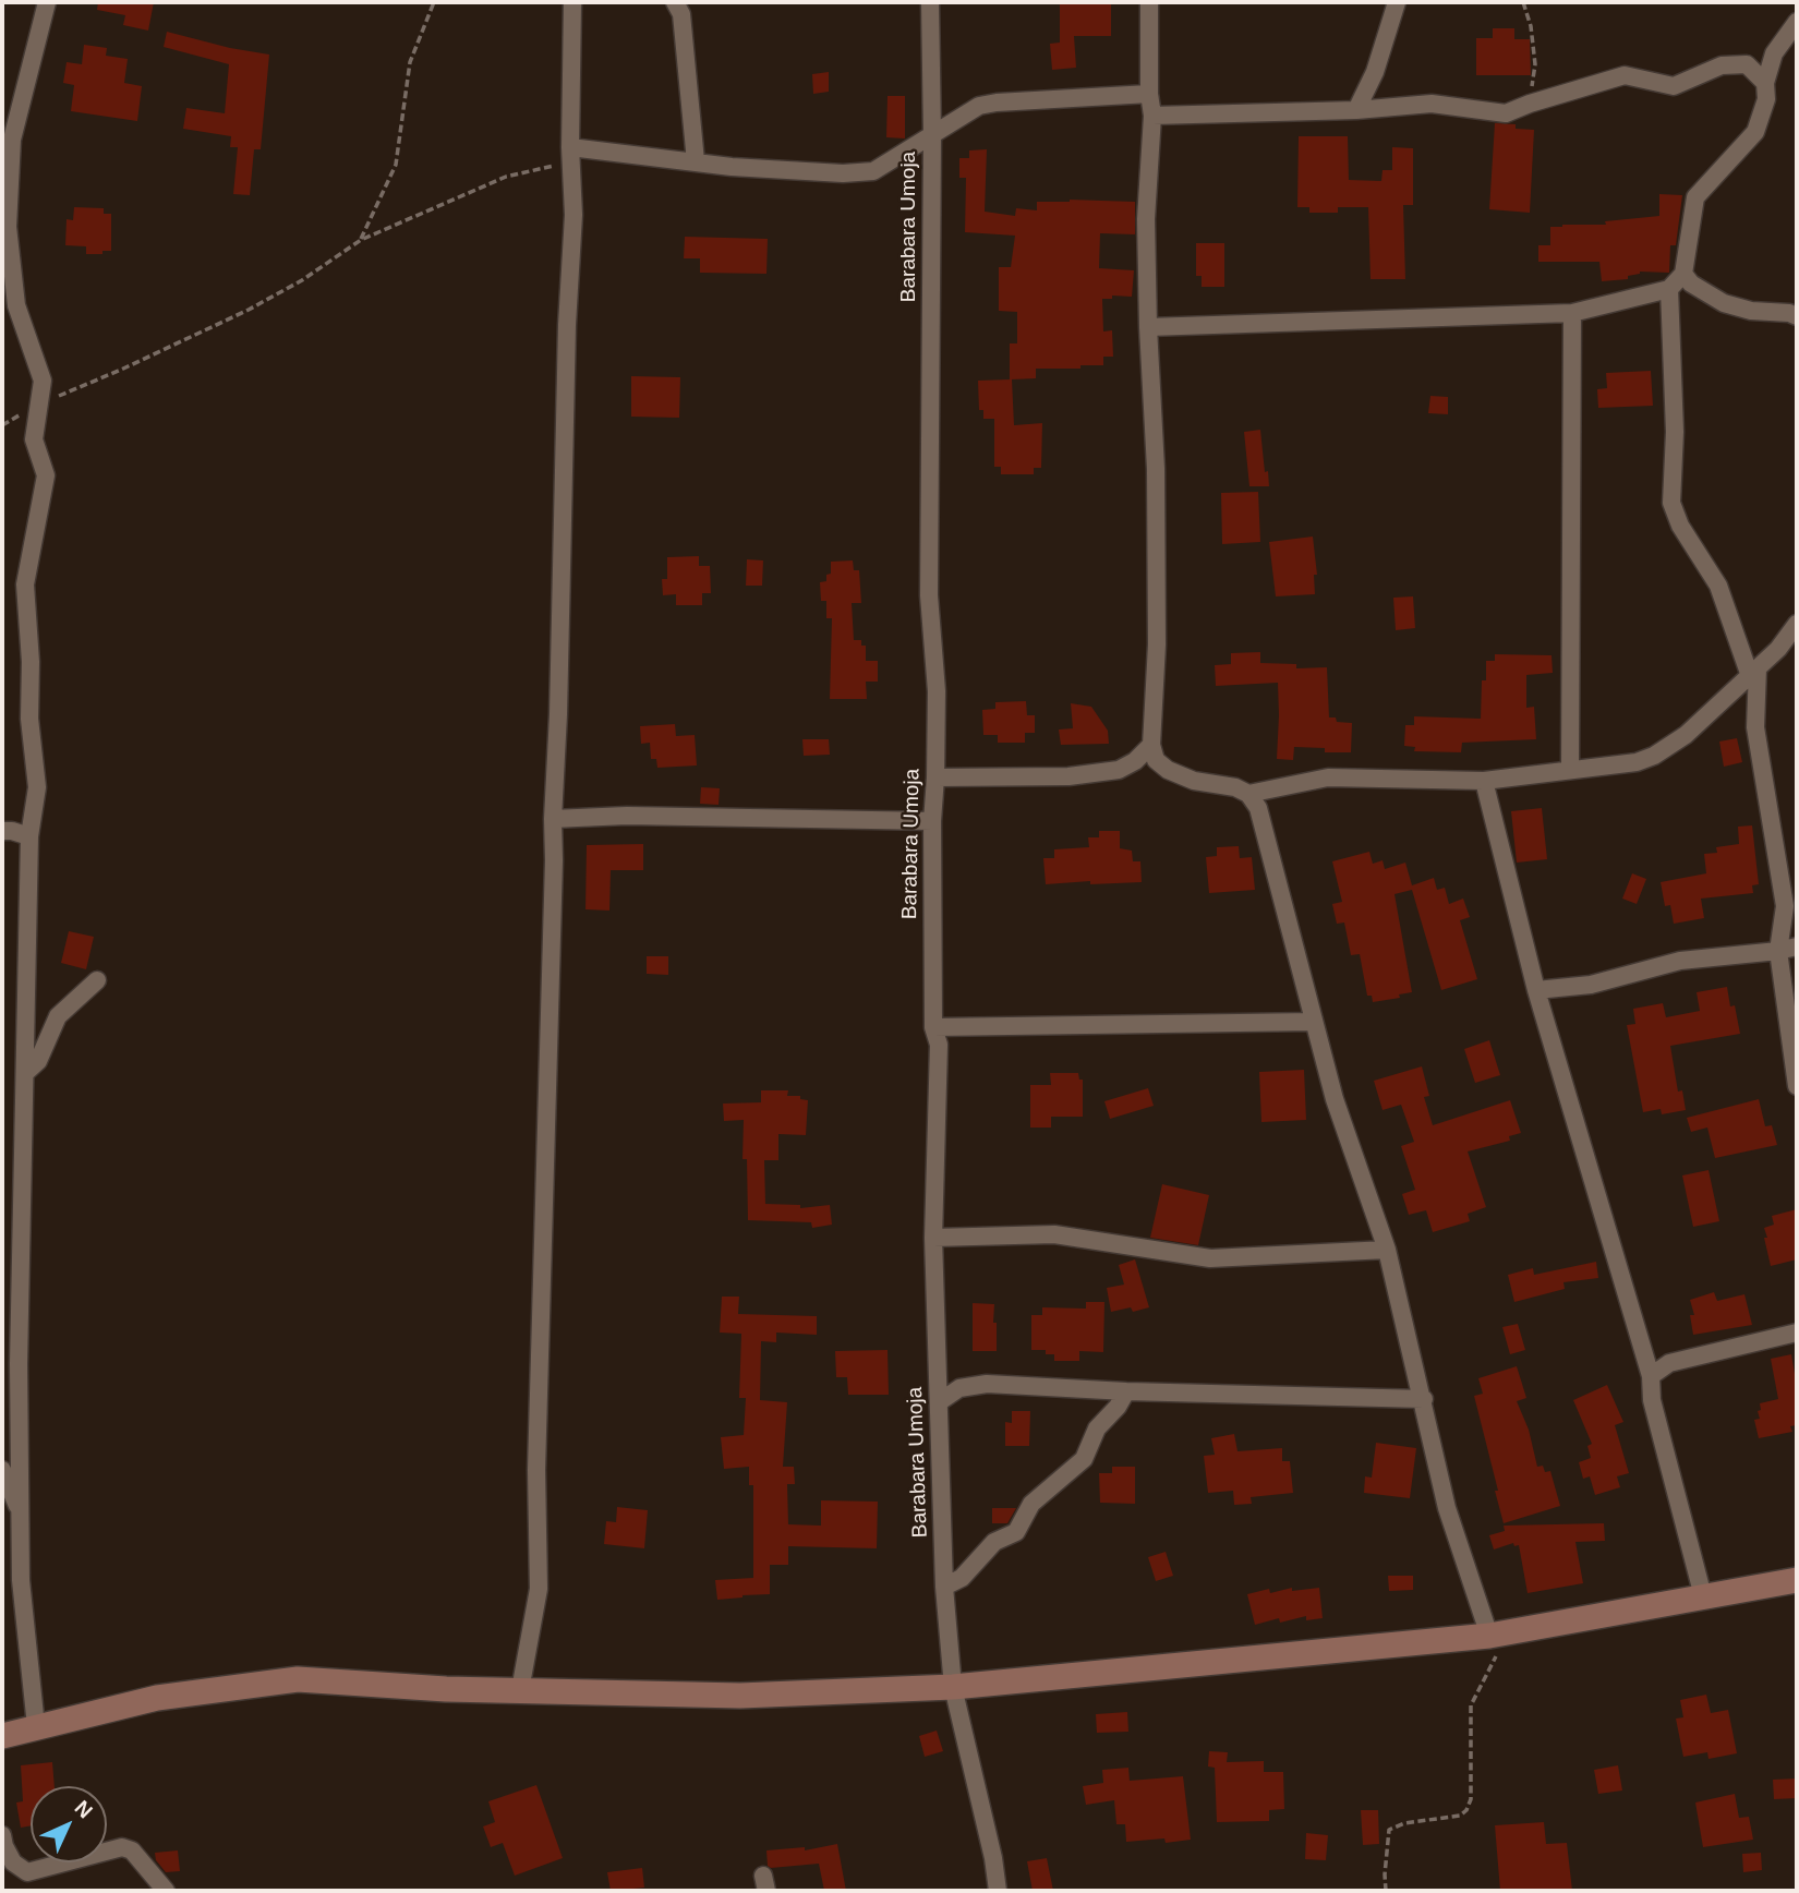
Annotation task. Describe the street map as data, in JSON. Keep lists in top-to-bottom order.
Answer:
{
  "streets": {
    "street": ["Barabara Umoja"]
  },
  "north": "top right"
}
